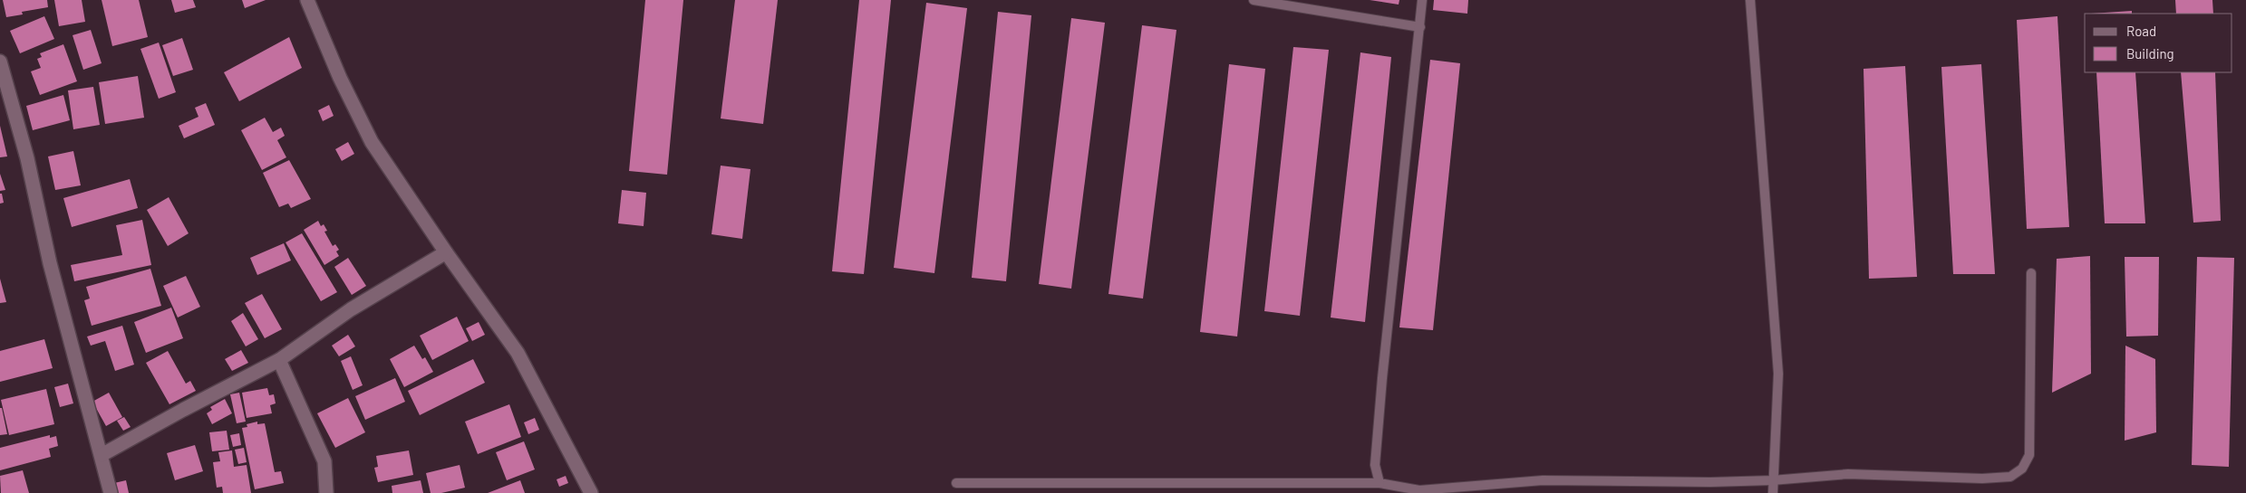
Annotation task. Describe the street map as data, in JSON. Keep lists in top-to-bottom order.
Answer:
{
  "legend": ["Road", "Building"]
}
